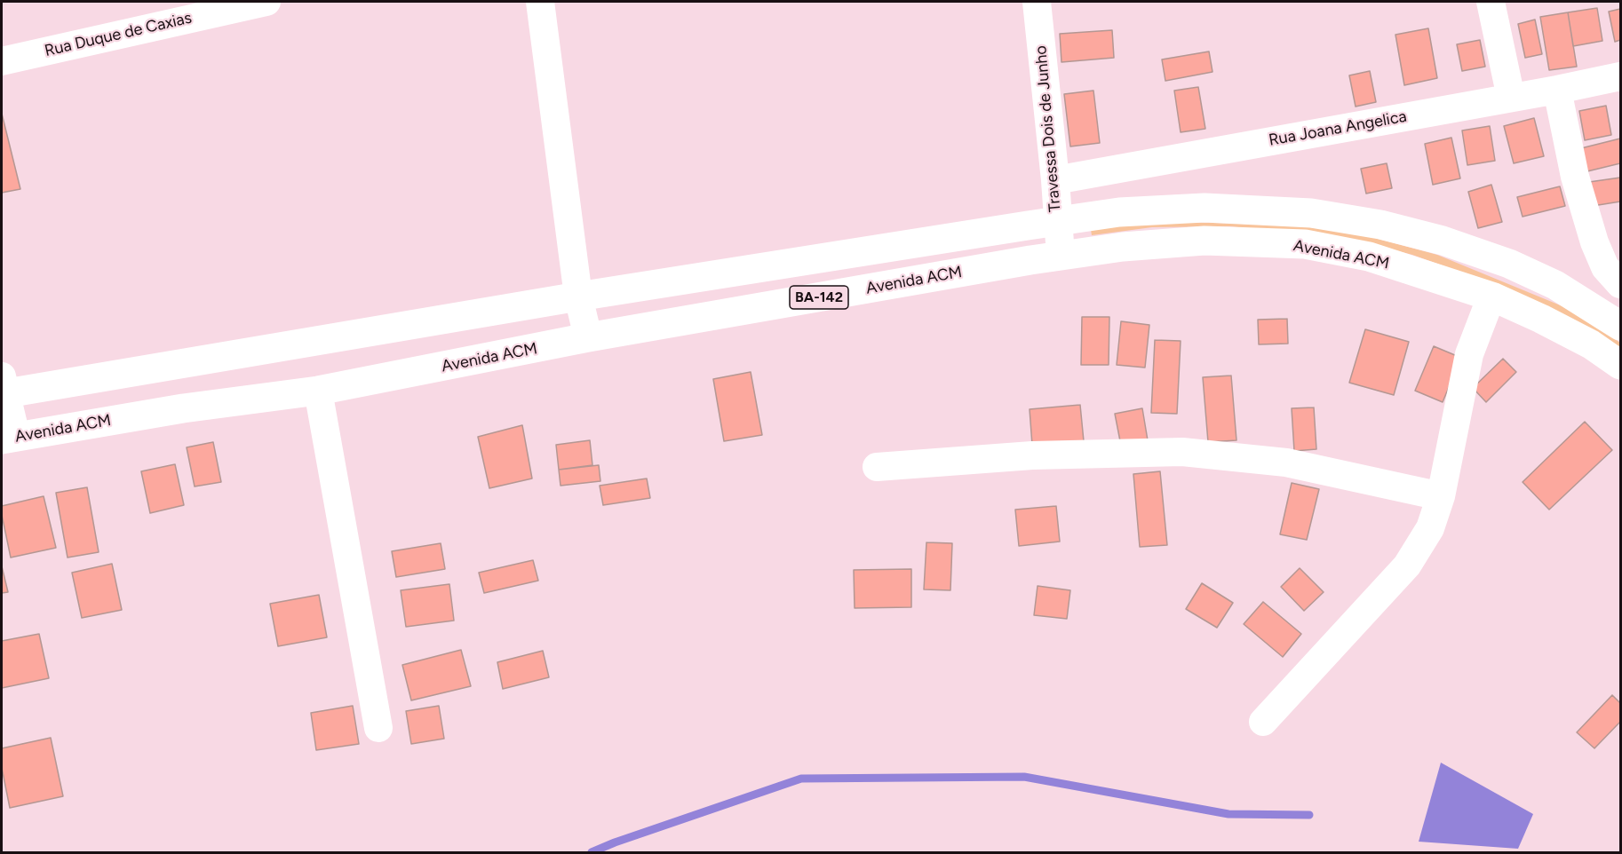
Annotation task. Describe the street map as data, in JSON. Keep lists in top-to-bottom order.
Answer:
{
  "streets": {
    "main road": ["Avenida ACM", "BA-142"],
    "street": ["Rua Duque de Caxias", "Travessa Dois de Junho", "Rua Joana Angelica"]
  },
  "crossings": [
    ["Travessa Dois de Junho", "Rua Joana Angelica"],
    ["Travessa Dois de Junho", "Avenida ACM"]
  ]
}
